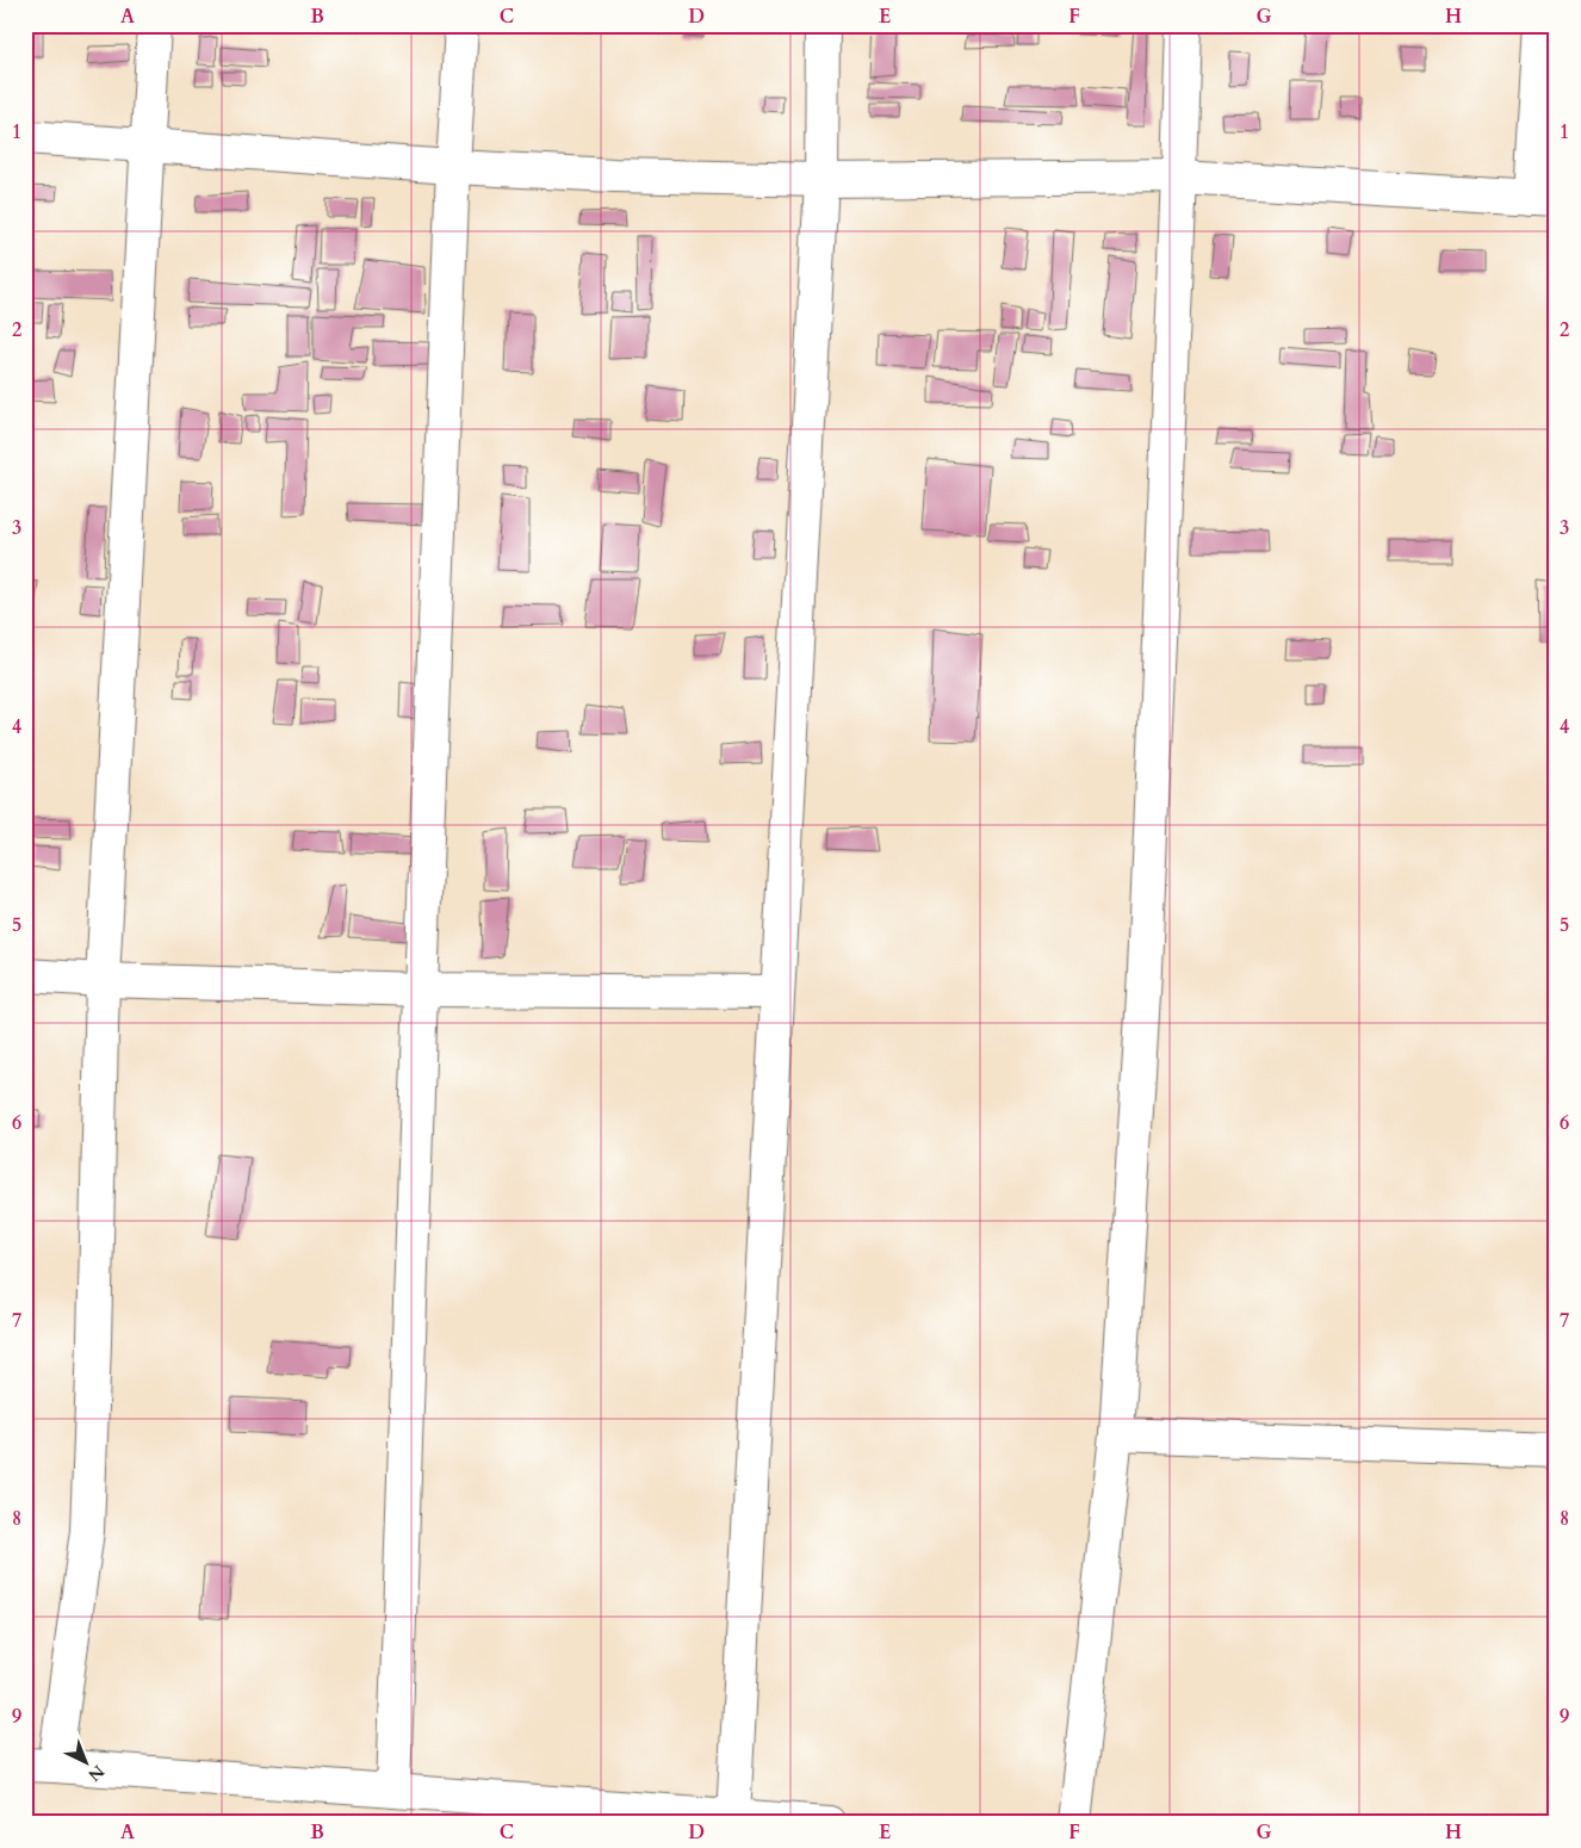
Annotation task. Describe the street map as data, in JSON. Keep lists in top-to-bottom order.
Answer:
{
  "north": "bottom right",
  "grid": {
    "columns": [
      "A",
      "B",
      "C",
      "D",
      "E",
      "F",
      "G",
      "H"
    ],
    "rows": [
      "1",
      "2",
      "3",
      "4",
      "5",
      "6",
      "7",
      "8",
      "9"
    ]
  }
}
